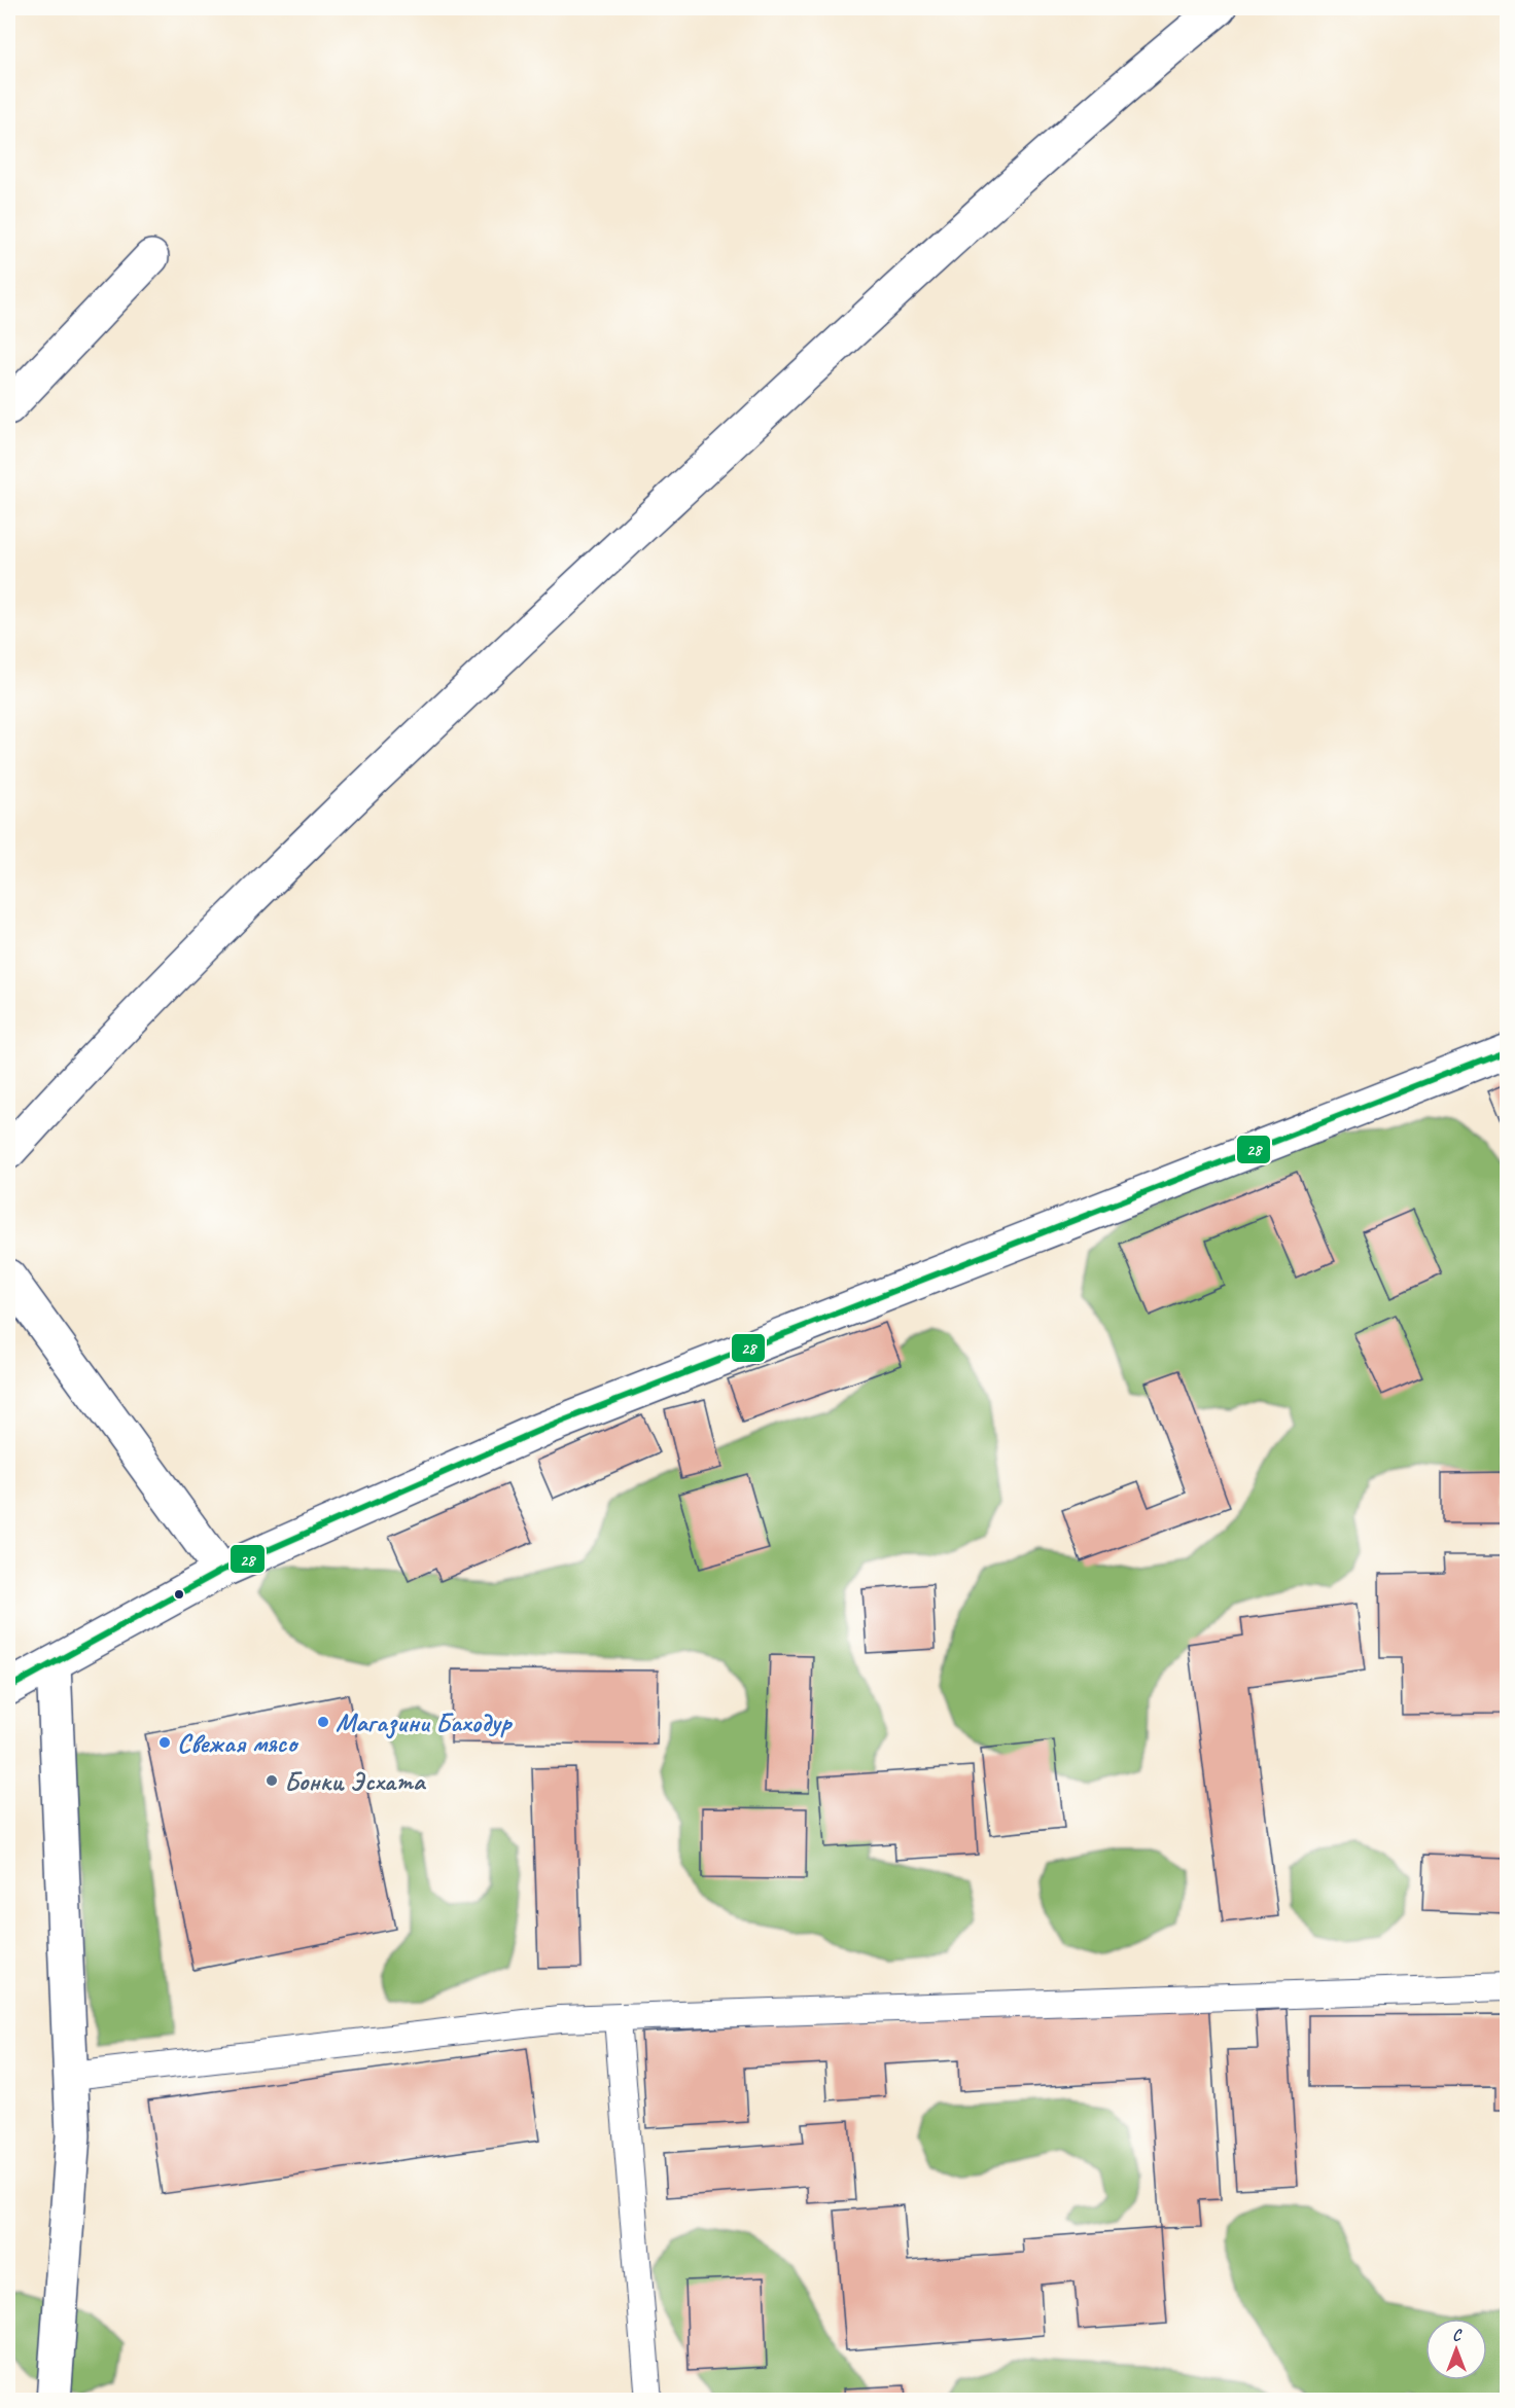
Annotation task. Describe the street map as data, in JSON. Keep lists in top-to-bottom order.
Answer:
{
  "places": ["Магазини Баходур", "Свежая мясо", "Бонки Эсхата"],
  "lines": ["transit line 28"],
  "north": "top"
}
